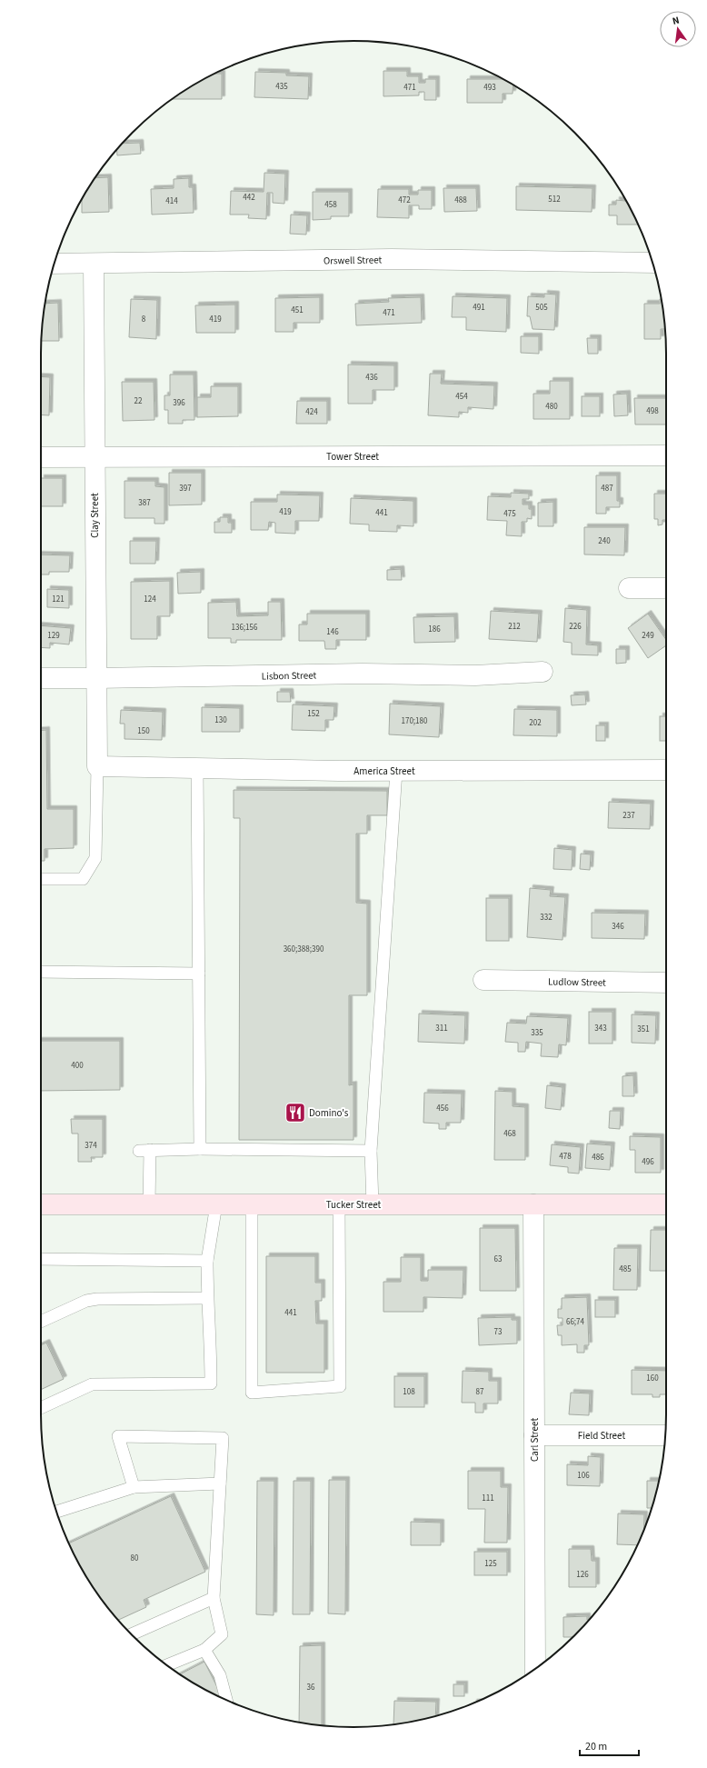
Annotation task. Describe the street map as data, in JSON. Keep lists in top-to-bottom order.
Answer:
{
  "streets": {
    "street": [
      "Orswell Street",
      "Tower Street",
      "Clay Street",
      "Lisbon Street",
      "America Street",
      "Ludlow Street",
      "Tucker Street",
      "Field Street",
      "Carl Street"
    ]
  },
  "crossings": [
    ["Orswell Street", "Clay Street"],
    ["Tower Street", "Clay Street"],
    ["Clay Street", "Lisbon Street"],
    ["Clay Street", "America Street"],
    ["Tucker Street", "Carl Street"],
    ["Field Street", "Carl Street"]
  ],
  "places": {
    "restaurant": ["Domino's"]
  },
  "house_numbers": [
    "435",
    "471",
    "493",
    "442",
    "512",
    "472",
    "488",
    "414",
    "458",
    "491",
    "505",
    "451",
    "471",
    "8",
    "419",
    "436",
    "454",
    "22",
    "396",
    "480",
    "498",
    "424",
    "397",
    "487",
    "387",
    "419",
    "441",
    "475",
    "240",
    "121",
    "124",
    "212",
    "226",
    "136;156",
    "186",
    "146",
    "129",
    "249",
    "152",
    "130",
    "170;180",
    "202",
    "150",
    "237",
    "332",
    "346",
    "360;388;390",
    "311",
    "343",
    "351",
    "335",
    "400",
    "456",
    "468",
    "374",
    "478",
    "486",
    "496",
    "63",
    "485",
    "441",
    "66;74",
    "73",
    "160",
    "108",
    "87",
    "106",
    "111",
    "80",
    "125",
    "126",
    "36"
  ],
  "scale_bar": "20 m",
  "north": "top"
}
